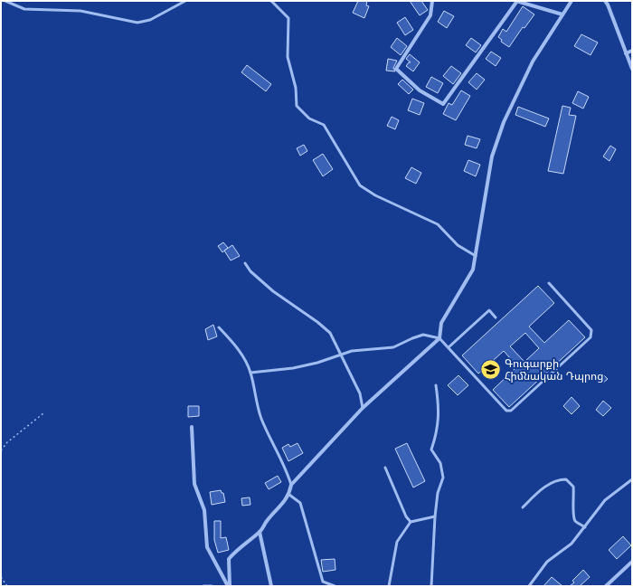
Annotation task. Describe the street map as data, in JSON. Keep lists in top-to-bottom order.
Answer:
{
  "places": {
    "school or university": ["Գուգարքի Հիմնական Դպրոց"]
  }
}
